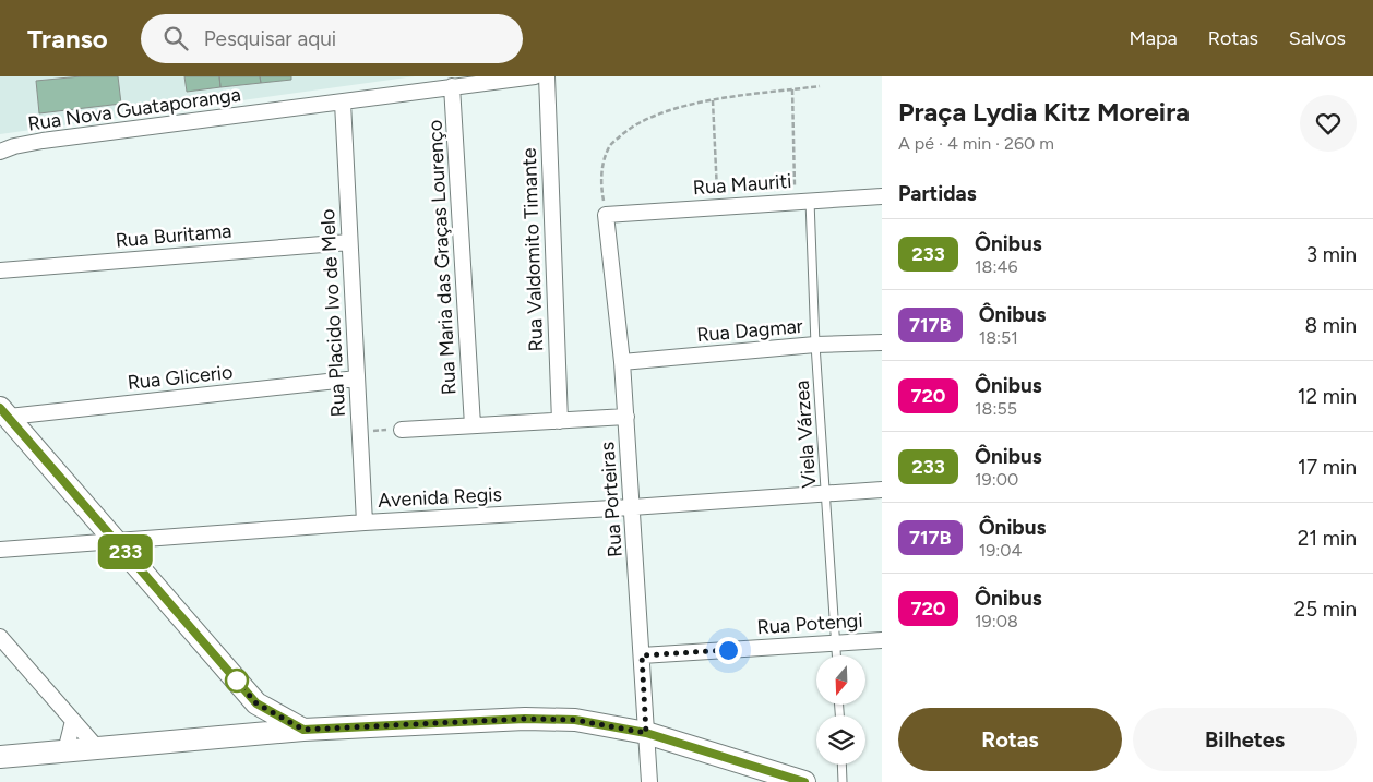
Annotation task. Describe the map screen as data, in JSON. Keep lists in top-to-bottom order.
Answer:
{
  "streets": {
    "street": [
      "Rua Nova Guataporanga",
      "Rua Mauriti",
      "Rua Buritama",
      "Rua Valdomito Timante",
      "Rua Maria das Graças Lourenço",
      "Rua Placido Ivo de Melo",
      "Rua Dagmar",
      "Rua Glicerio",
      "Avenida Regis",
      "Rua Porteiras",
      "Rua Potengi"
    ],
    "lane": ["Viela Várzea"]
  },
  "crossings": [
    ["Rua Nova Guataporanga", "Rua Maria das Graças Lourenço"],
    ["Rua Nova Guataporanga", "Rua Placido Ivo de Melo"],
    ["Rua Mauriti", "Viela Várzea"],
    ["Rua Mauriti", "Rua Porteiras"],
    ["Rua Buritama", "Rua Placido Ivo de Melo"],
    ["Rua Placido Ivo de Melo", "Rua Glicerio"],
    ["Rua Placido Ivo de Melo", "Avenida Regis"],
    ["Rua Dagmar", "Viela Várzea"],
    ["Rua Dagmar", "Rua Porteiras"],
    ["Viela Várzea", "Avenida Regis"],
    ["Viela Várzea", "Rua Potengi"],
    ["Avenida Regis", "Rua Porteiras"],
    ["Rua Porteiras", "Rua Potengi"]
  ],
  "lines": ["bus line 233"],
  "north": "bottom",
  "page": {
    "header": "Transo",
    "search": "Pesquisar aqui",
    "nav": ["Mapa", "Rotas", "Salvos"],
    "on_map": "233",
    "heading": [
      ["Praça Lydia Kitz Moreira", "A pé · 4 min · 260 m"],
      "Partidas"
    ],
    "list": [
      {
        "mark": "233",
        "name": "Ônibus",
        "note": "18:46",
        "value": "3 min"
      },
      {
        "mark": "717B",
        "name": "Ônibus",
        "note": "18:51",
        "value": "8 min"
      },
      {
        "mark": "720",
        "name": "Ônibus",
        "note": "18:55",
        "value": "12 min"
      },
      {
        "mark": "233",
        "name": "Ônibus",
        "note": "19:00",
        "value": "17 min"
      },
      {
        "mark": "717B",
        "name": "Ônibus",
        "note": "19:04",
        "value": "21 min"
      },
      {
        "mark": "720",
        "name": "Ônibus",
        "note": "19:08",
        "value": "25 min"
      }
    ],
    "buttons": ["Rotas", "Bilhetes"]
  }
}
